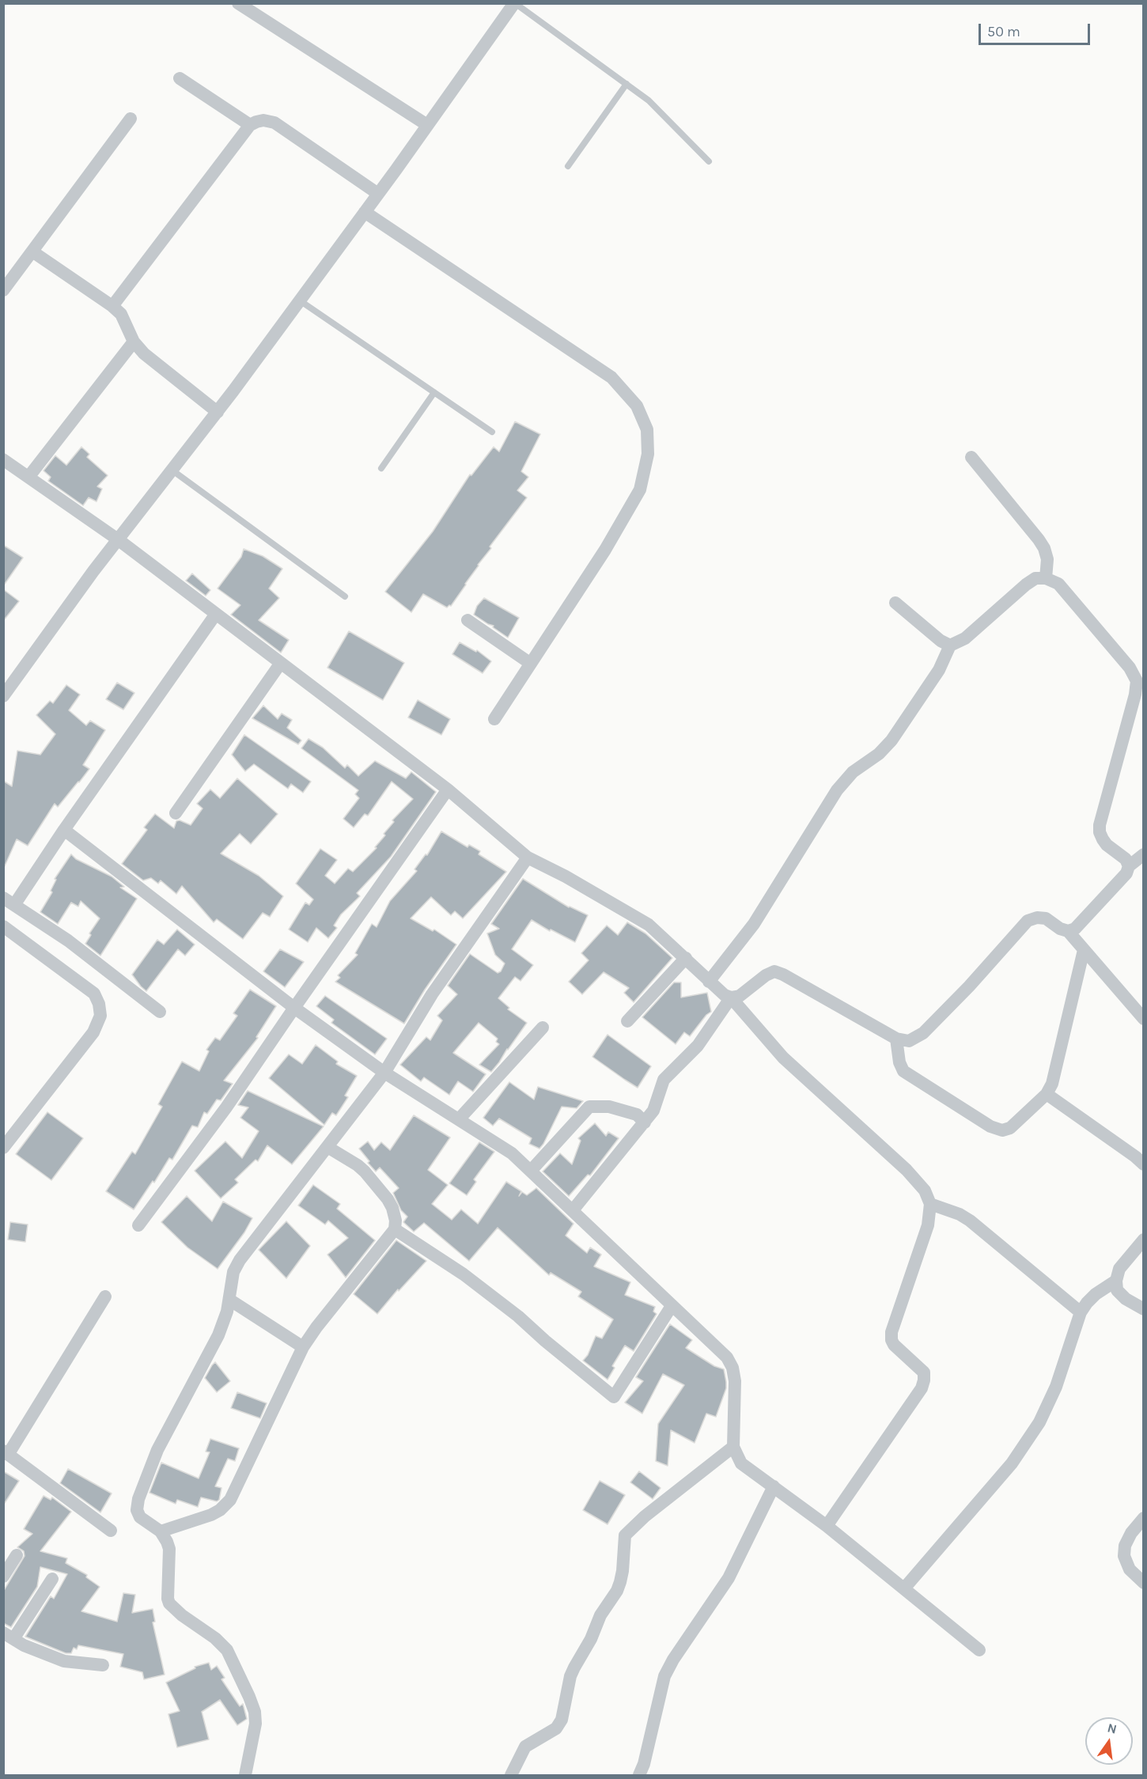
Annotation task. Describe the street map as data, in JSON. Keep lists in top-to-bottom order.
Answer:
{
  "scale_bar": "50 m",
  "north": "top"
}
